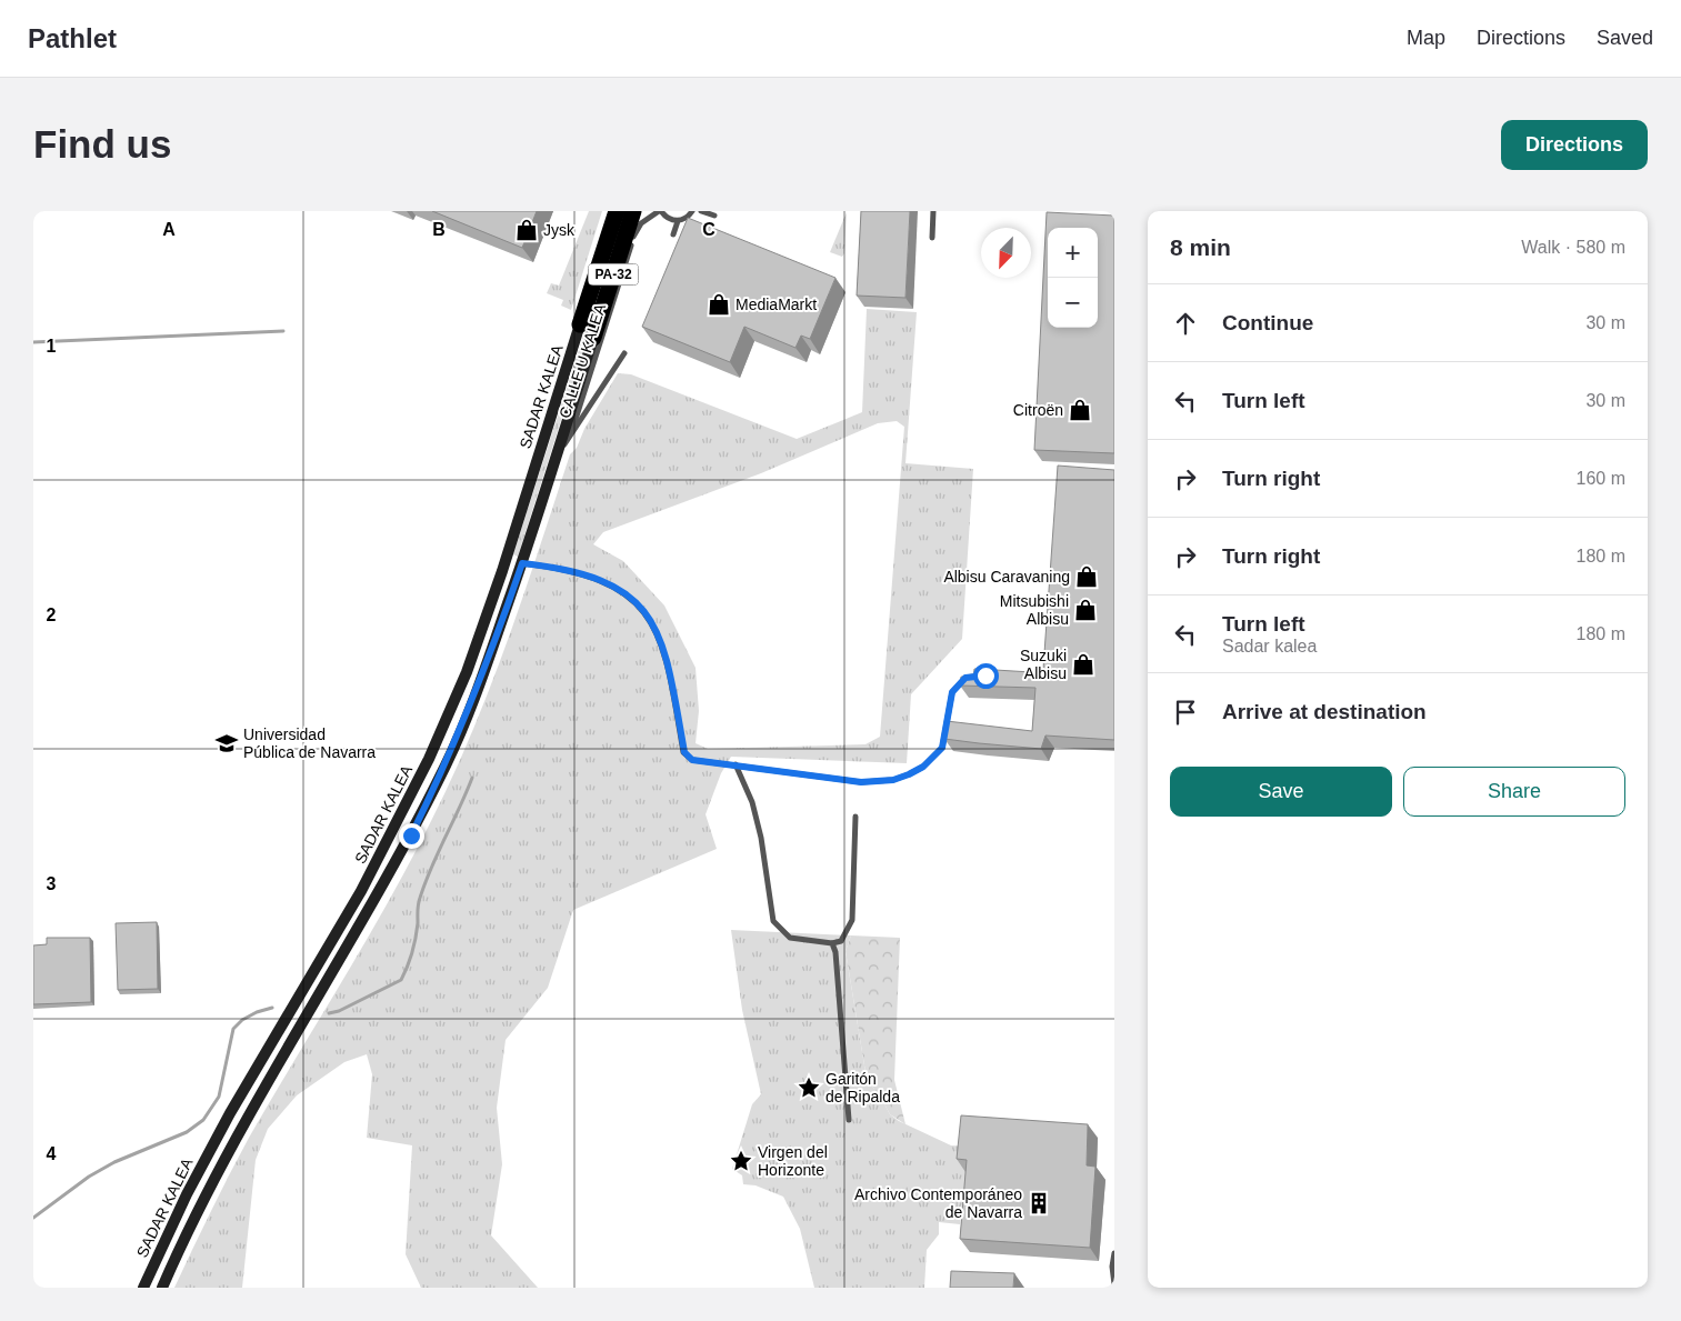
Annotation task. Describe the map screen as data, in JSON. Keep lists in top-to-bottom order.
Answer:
{
  "streets": {
    "highway": ["PA-32"],
    "street": ["SADAR KALEA"],
    "lane": ["CALLE U KALEA"]
  },
  "crossings": [
    ["PA-32", "SADAR KALEA"],
    ["CALLE U KALEA", "SADAR KALEA"]
  ],
  "places": {
    "shop": [
      "Jysk",
      "MediaMarkt",
      "Citroën",
      "Albisu Caravaning",
      "Mitsubishi Albisu",
      "Suzuki Albisu"
    ],
    "school or university": ["Universidad Pública de Navarra"],
    "place": ["Garitón de Ripalda", "Virgen del Horizonte"],
    "building": ["Archivo Contemporáneo de Navarra"]
  },
  "north": "bottom left",
  "page": {
    "header": "Pathlet",
    "nav": ["Map", "Directions", "Saved"],
    "buttons": [
      "Directions",
      ["Save", "Share"]
    ],
    "title": "Find us",
    "heading": ["8 min", "Walk · 580 m"],
    "map_buttons": ["+", "−"],
    "list": [
      ["Continue", "30 m"],
      ["Turn left", "30 m"],
      ["Turn right", "160 m"],
      ["Turn right", "180 m"],
      ["Turn left", "Sadar kalea", "180 m"],
      "Arrive at destination"
    ]
  },
  "grid": {
    "columns": ["A", "B", "C"],
    "rows": [
      "1",
      "2",
      "3",
      "4"
    ]
  }
}
